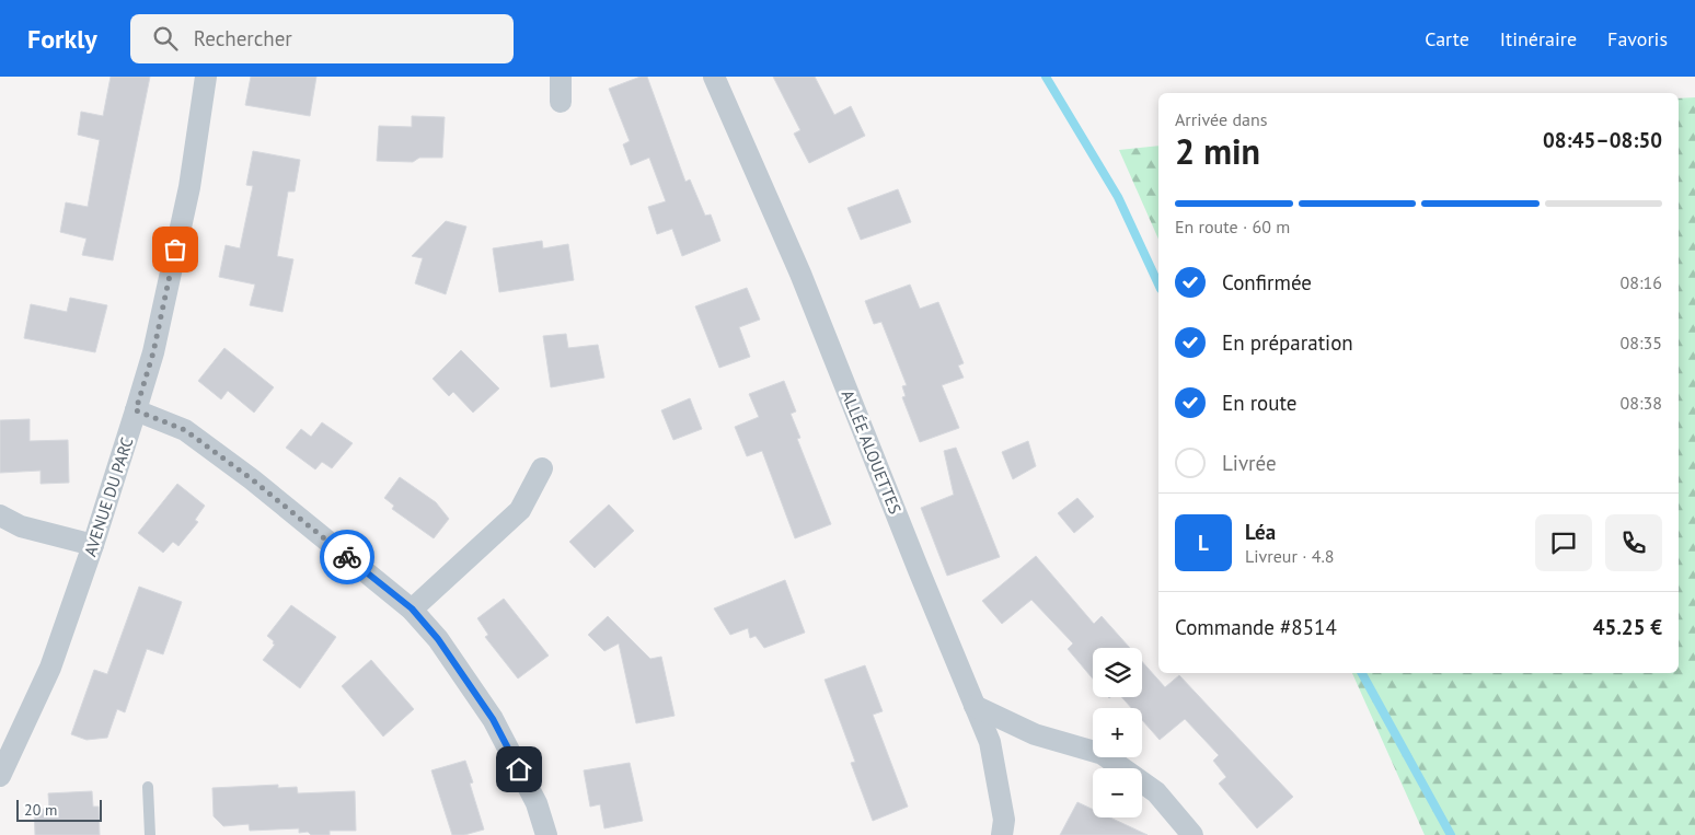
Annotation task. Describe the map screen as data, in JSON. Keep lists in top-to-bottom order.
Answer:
{
  "streets": {
    "street": ["ALLÉE ALOUETTES", "AVENUE DU PARC"]
  },
  "scale_bar": "20 m",
  "page": {
    "header": "Forkly",
    "search": "Rechercher",
    "nav": ["Carte", "Itinéraire", "Favoris"],
    "heading": ["2 min", "Arrivée dans", "08:45–08:50"],
    "panel": [
      "Léa",
      "Livreur · 4.8",
      "Commande #8514",
      "45.25 €"
    ],
    "bar": "En route · 60 m",
    "list": [
      ["Confirmée", "08:16"],
      ["En préparation", "08:35"],
      ["En route", "08:38"],
      "Livrée"
    ],
    "round": "L",
    "map_buttons": ["+", "−"],
    "scale": "20 m"
  }
}
